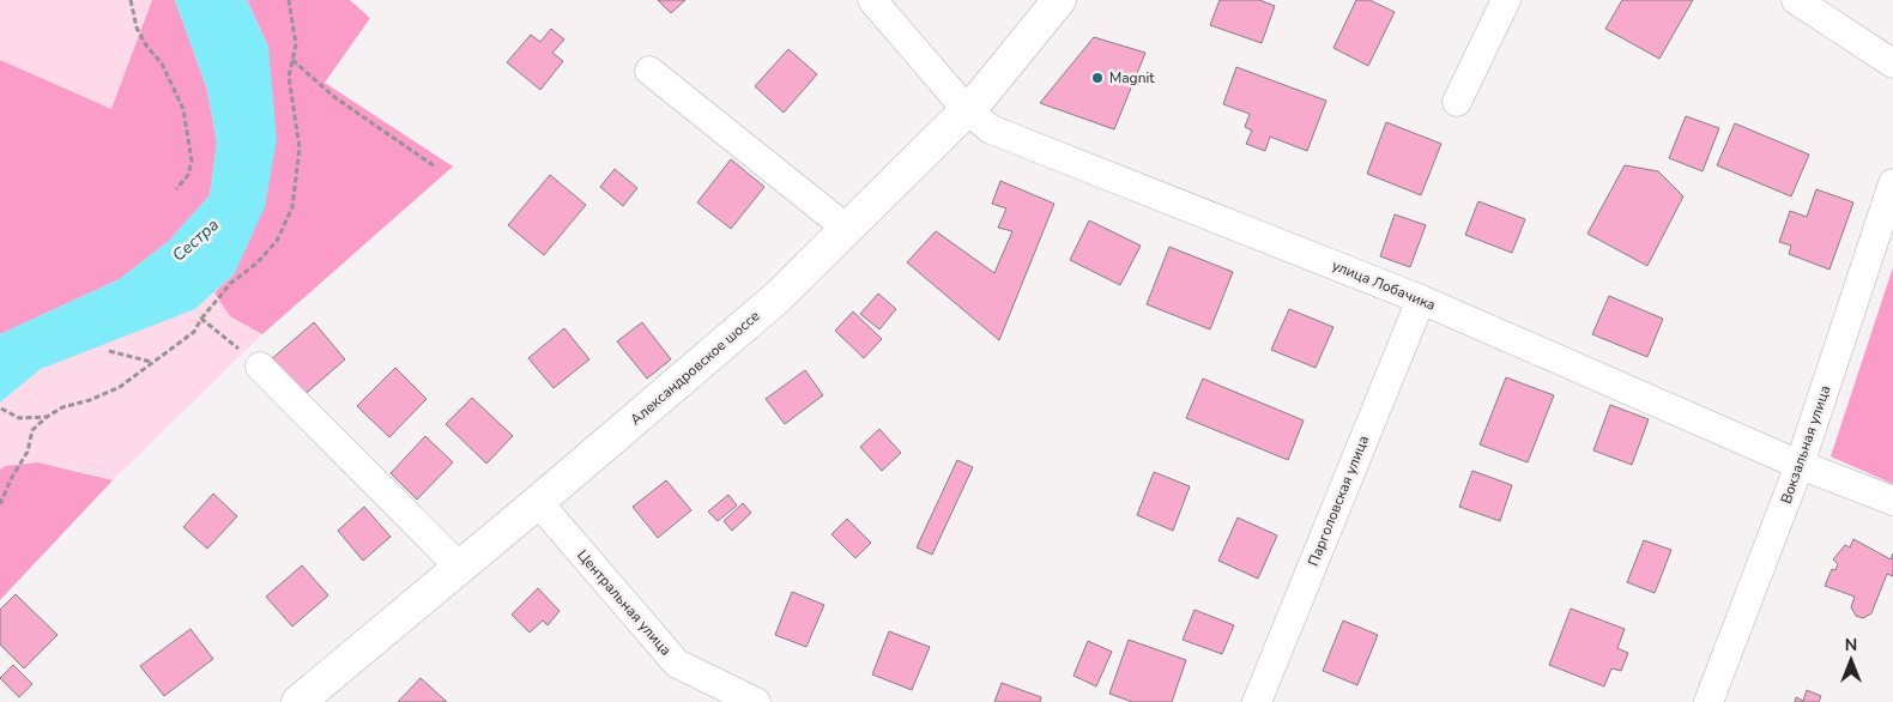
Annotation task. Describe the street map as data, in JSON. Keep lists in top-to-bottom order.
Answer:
{
  "streets": {
    "street": [
      "улица Лобачика",
      "Александровское шоссе",
      "Вокзальная улица",
      "Парголовская улица",
      "Центральная улица"
    ]
  },
  "crossings": [
    ["улица Лобачика", "Александровское шоссе"],
    ["улица Лобачика", "Вокзальная улица"],
    ["улица Лобачика", "Парголовская улица"],
    ["Александровское шоссе", "Центральная улица"]
  ],
  "water": ["Сестра"],
  "places": ["Magnit"],
  "north": "top"
}
